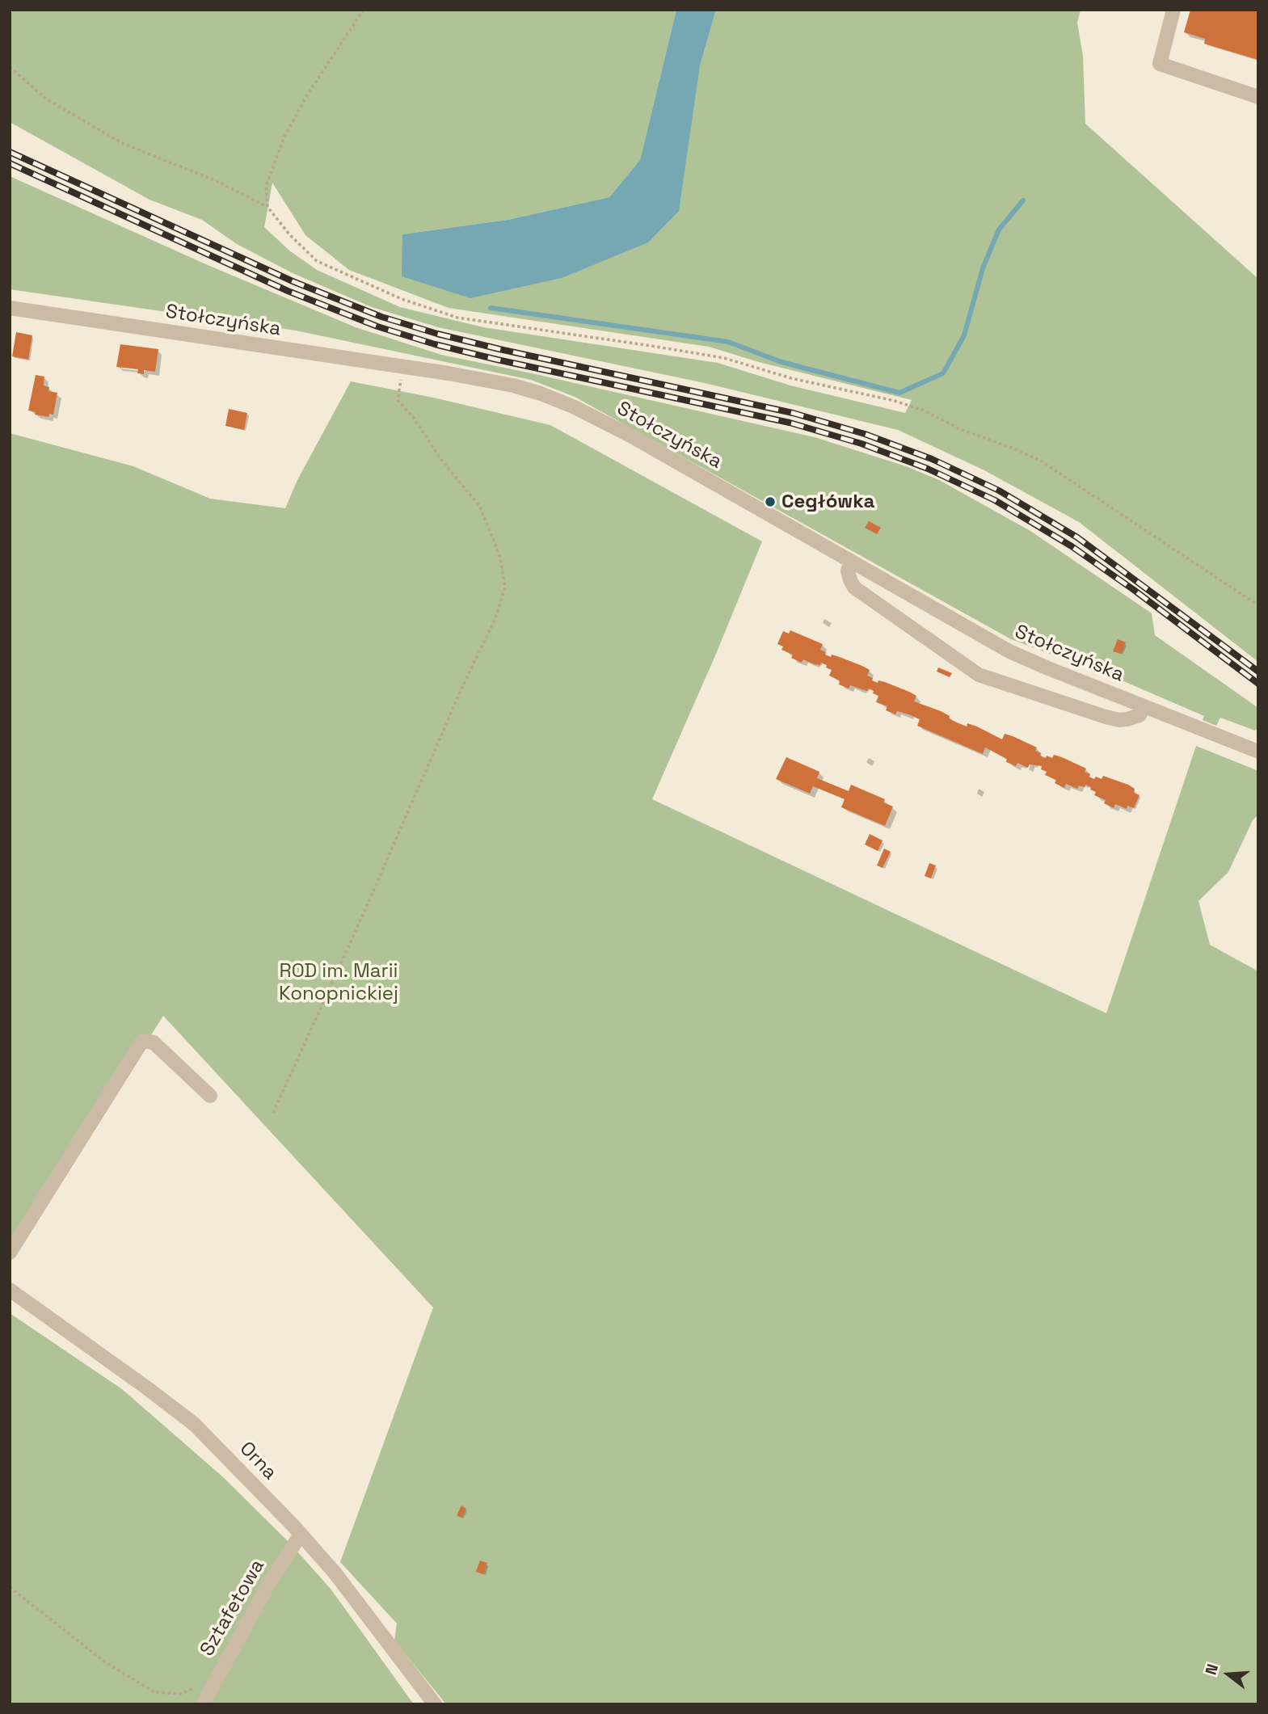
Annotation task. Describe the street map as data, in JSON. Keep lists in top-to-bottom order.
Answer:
{
  "streets": {
    "street": ["Stołczyńska", "Orna", "Sztafetowa"]
  },
  "crossings": [
    ["Orna", "Sztafetowa"]
  ],
  "parks": ["ROD im. Marii Konopnickiej"],
  "places": ["Cegłówka"],
  "north": "left"
}
